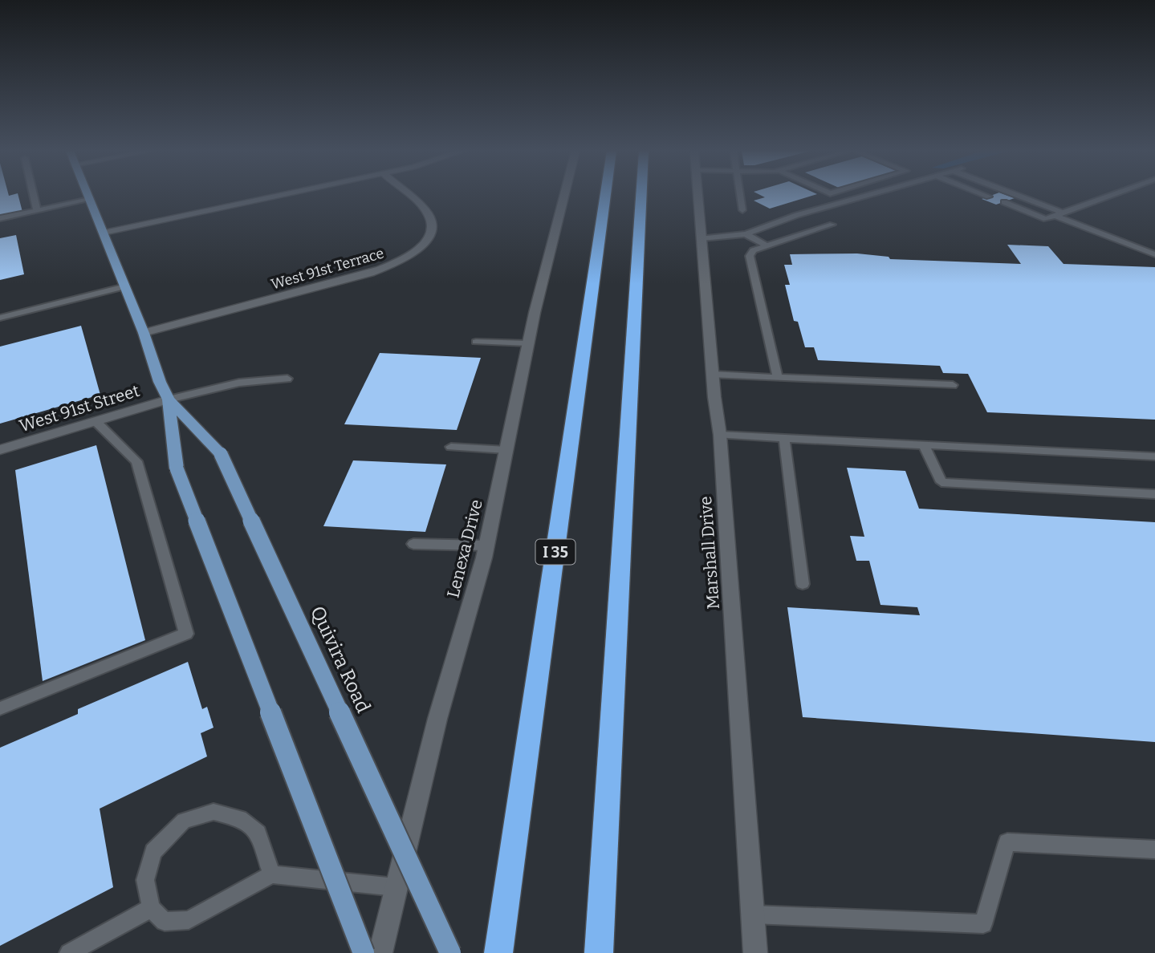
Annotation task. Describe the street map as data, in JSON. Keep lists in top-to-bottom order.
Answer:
{
  "streets": {
    "highway": ["I 35"],
    "main road": ["Quivira Road"],
    "street": [
      "West 91st Terrace",
      "West 91st Street",
      "Lenexa Drive",
      "Marshall Drive"
    ]
  },
  "crossings": [
    ["West 91st Terrace", "Quivira Road"],
    ["West 91st Street", "Quivira Road"]
  ]
}
